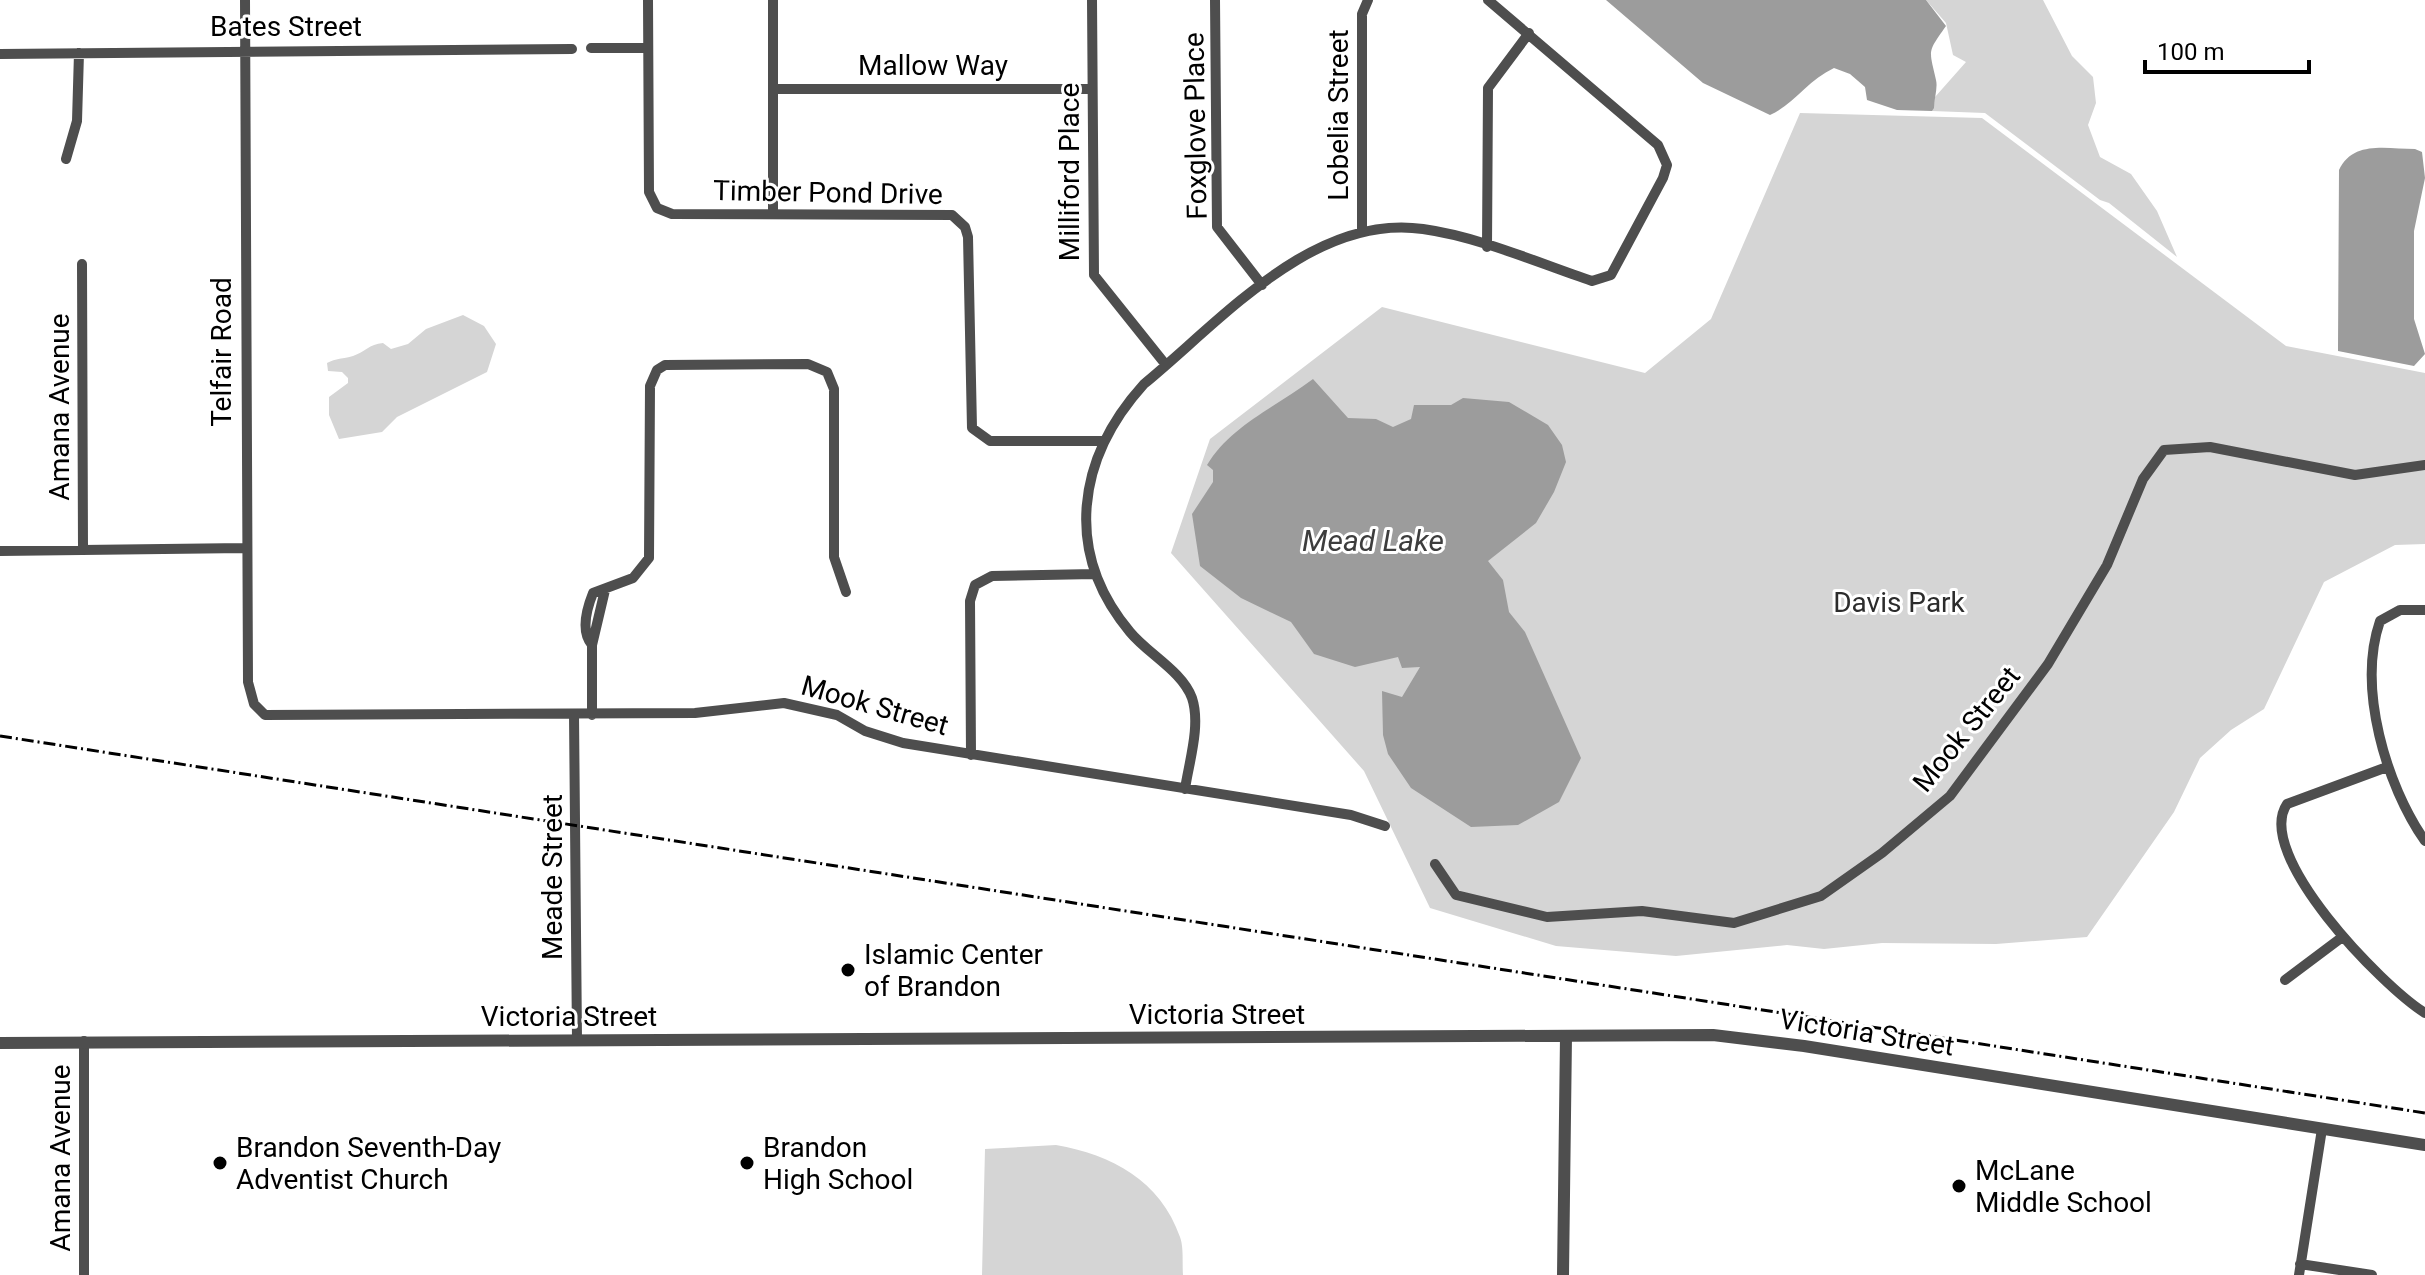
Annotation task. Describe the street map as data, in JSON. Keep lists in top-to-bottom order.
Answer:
{
  "streets": {
    "street": [
      "Bates Street",
      "Mallow Way",
      "Lobelia Street",
      "Foxglove Place",
      "Milliford Place",
      "Timber Pond Drive",
      "Telfair Road",
      "Amana Avenue",
      "Mook Street",
      "Meade Street",
      "Victoria Street"
    ]
  },
  "crossings": [
    ["Bates Street", "Telfair Road"],
    ["Mallow Way", "Milliford Place"],
    ["Telfair Road", "Mook Street"],
    ["Amana Avenue", "Victoria Street"],
    ["Mook Street", "Meade Street"],
    ["Meade Street", "Victoria Street"]
  ],
  "water": ["Mead Lake"],
  "parks": ["Davis Park"],
  "places": [
    "Islamic Center of Brandon",
    "Brandon Seventh-Day Adventist Church",
    "Brandon High School",
    "McLane Middle School"
  ],
  "scale_bar": "100 m"
}
